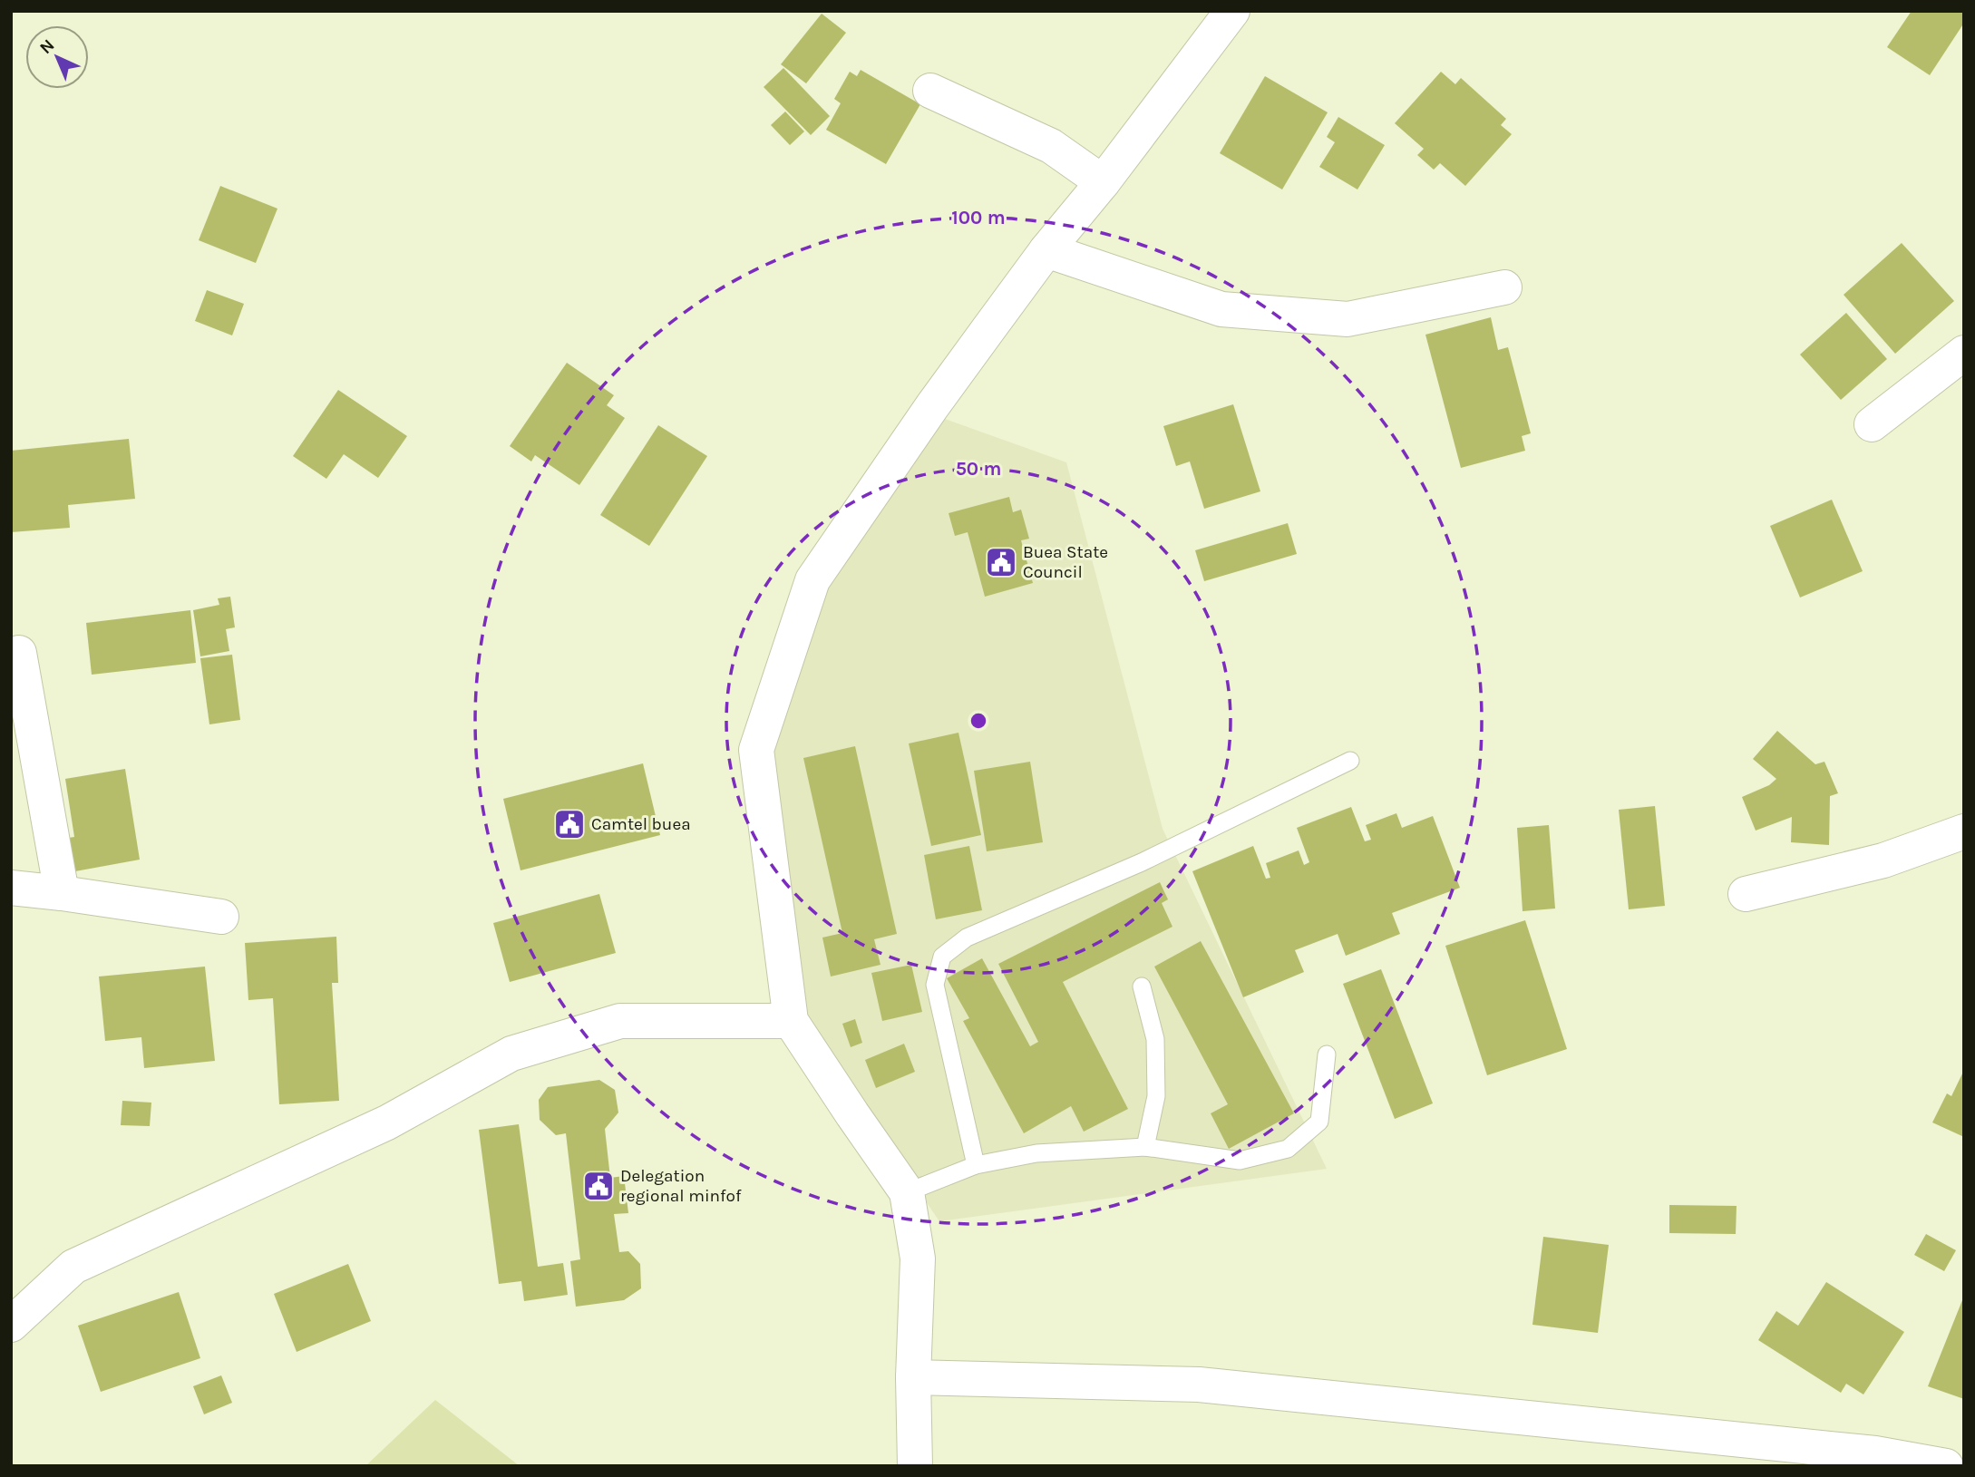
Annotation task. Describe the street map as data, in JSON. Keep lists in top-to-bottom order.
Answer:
{
  "places": {
    "public building": ["Buea State Council", "Camtel buea", "Delegation regional minfof"]
  },
  "north": "top left",
  "rings": ["100 m", "50 m"]
}
